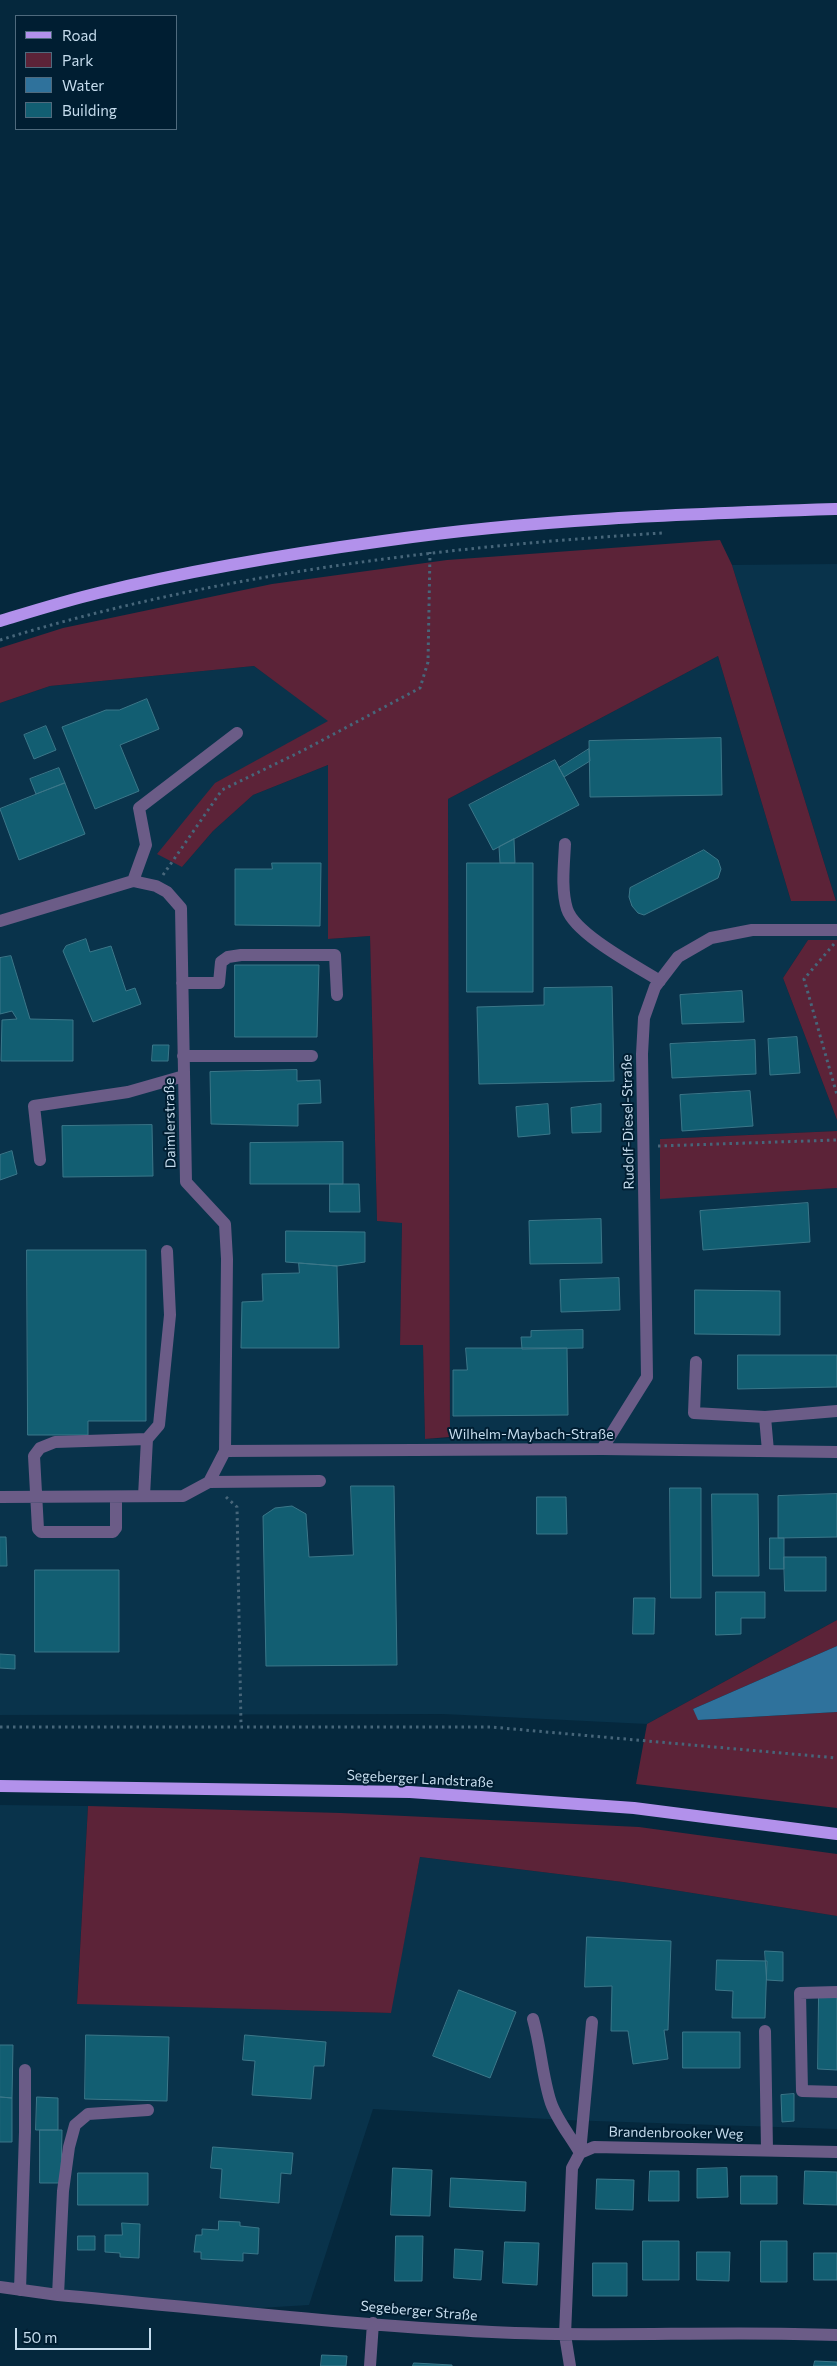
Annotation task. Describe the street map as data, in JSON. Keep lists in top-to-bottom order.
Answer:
{
  "streets": {
    "main road": ["Segeberger Landstraße"],
    "street": [
      "Rudolf-Diesel-Straße",
      "Daimlerstraße",
      "Wilhelm-Maybach-Straße",
      "Brandenbrooker Weg",
      "Segeberger Straße"
    ]
  },
  "crossings": [
    ["Rudolf-Diesel-Straße", "Wilhelm-Maybach-Straße"],
    ["Daimlerstraße", "Wilhelm-Maybach-Straße"]
  ],
  "legend": [
    "Road",
    "Park",
    "Water",
    "Building"
  ],
  "scale_bar": "50 m"
}
